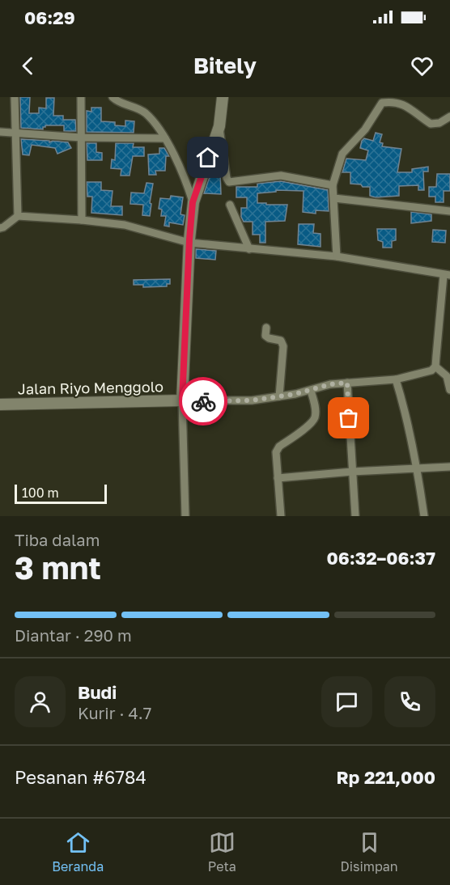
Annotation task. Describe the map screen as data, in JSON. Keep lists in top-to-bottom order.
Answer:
{
  "streets": {
    "street": ["Jalan Riyo Menggolo"]
  },
  "scale_bar": "100 m",
  "page": {
    "status": "06:29",
    "header": "Bitely",
    "scale": "100 m",
    "heading": ["3 mnt", "Tiba dalam", "06:32–06:37"],
    "panel": [
      "Budi",
      "Kurir · 4.7",
      "Pesanan #6784",
      "Rp 221,000"
    ],
    "bar": "Diantar · 290 m",
    "tabs": ["Beranda", "Peta", "Disimpan"]
  }
}
